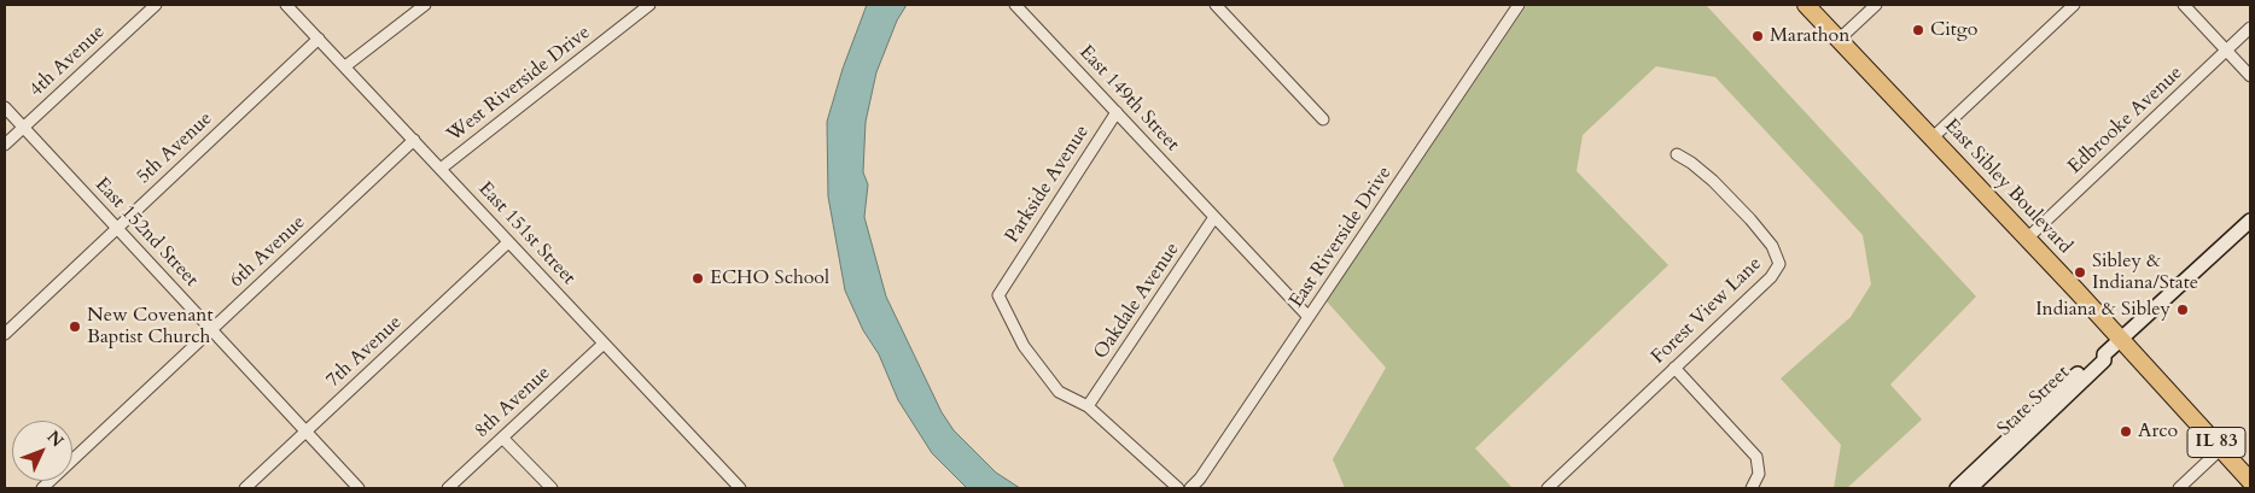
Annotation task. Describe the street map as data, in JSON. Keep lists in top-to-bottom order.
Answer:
{
  "streets": {
    "main road": ["East Sibley Boulevard", "State Street", "IL 83"],
    "street": [
      "4th Avenue",
      "West Riverside Drive",
      "East 149th Street",
      "Edbrooke Avenue",
      "5th Avenue",
      "Parkside Avenue",
      "East 152nd Street",
      "East 151st Street",
      "East Riverside Drive",
      "6th Avenue",
      "Oakdale Avenue",
      "Forest View Lane",
      "7th Avenue",
      "8th Avenue"
    ]
  },
  "crossings": [
    ["4th Avenue", "East 152nd Street"],
    ["West Riverside Drive", "East 151st Street"],
    ["East 149th Street", "Parkside Avenue"],
    ["East 149th Street", "East Riverside Drive"],
    ["East 149th Street", "Oakdale Avenue"],
    ["Edbrooke Avenue", "East Sibley Boulevard"],
    ["5th Avenue", "East 152nd Street"],
    ["5th Avenue", "East 151st Street"],
    ["Parkside Avenue", "Oakdale Avenue"],
    ["East Sibley Boulevard", "State Street"],
    ["East 152nd Street", "6th Avenue"],
    ["East 152nd Street", "7th Avenue"],
    ["East 151st Street", "6th Avenue"],
    ["East 151st Street", "7th Avenue"],
    ["East 151st Street", "8th Avenue"]
  ],
  "places": [
    "Citgo",
    "Marathon",
    "Sibley & Indiana/State",
    "ECHO School",
    "Indiana & Sibley",
    "New Covenant Baptist Church",
    "Arco"
  ],
  "north": "top right"
}
